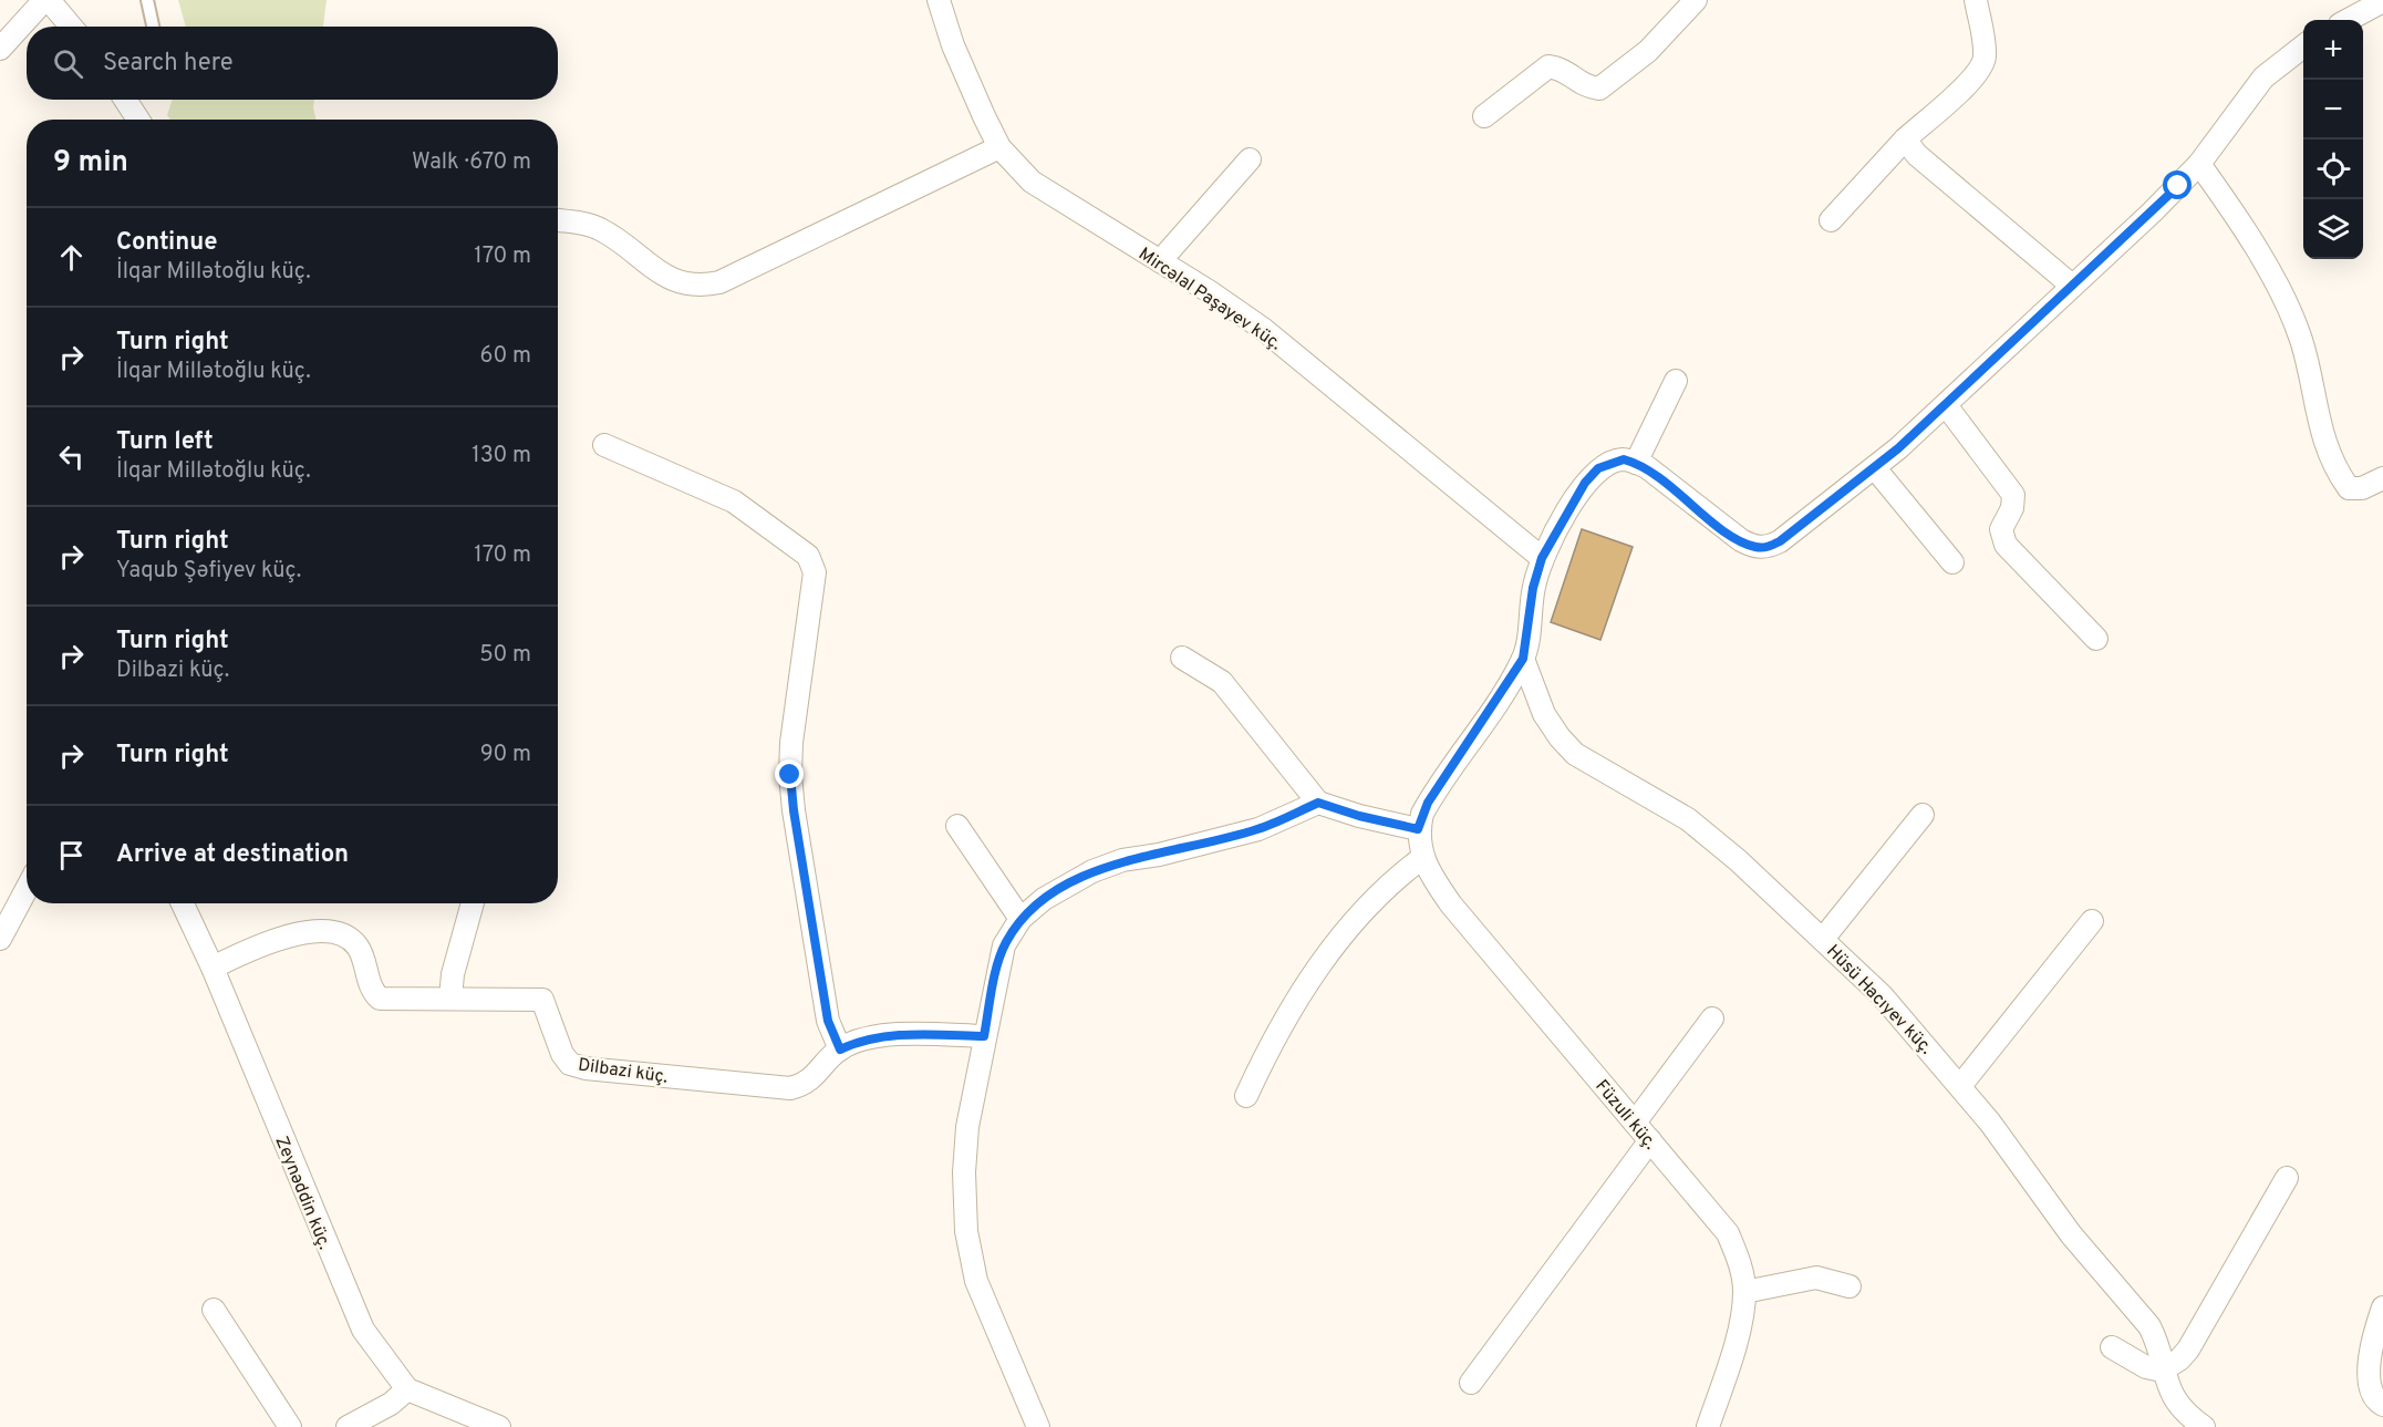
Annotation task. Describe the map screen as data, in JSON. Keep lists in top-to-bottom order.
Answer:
{
  "streets": {
    "street": [
      "Mircəlal Paşayev küç.",
      "Hüsü Hacıyev küç.",
      "Dilbazi küç.",
      "Füzuli küç.",
      "Zeynəddin küç."
    ]
  },
  "crossings": [
    ["Dilbazi küç.", "Zeynəddin küç."]
  ],
  "page": {
    "map_buttons": ["+", "−"],
    "search": "Search here",
    "heading": ["9 min", "Walk · 670 m"],
    "list": [
      ["Continue", "İlqar Millətoğlu küç.", "170 m"],
      ["Turn right", "İlqar Millətoğlu küç.", "60 m"],
      ["Turn left", "İlqar Millətoğlu küç.", "130 m"],
      ["Turn right", "Yaqub Şəfiyev küç.", "170 m"],
      ["Turn right", "Dilbazi küç.", "50 m"],
      ["Turn right", "90 m"],
      "Arrive at destination"
    ]
  }
}
